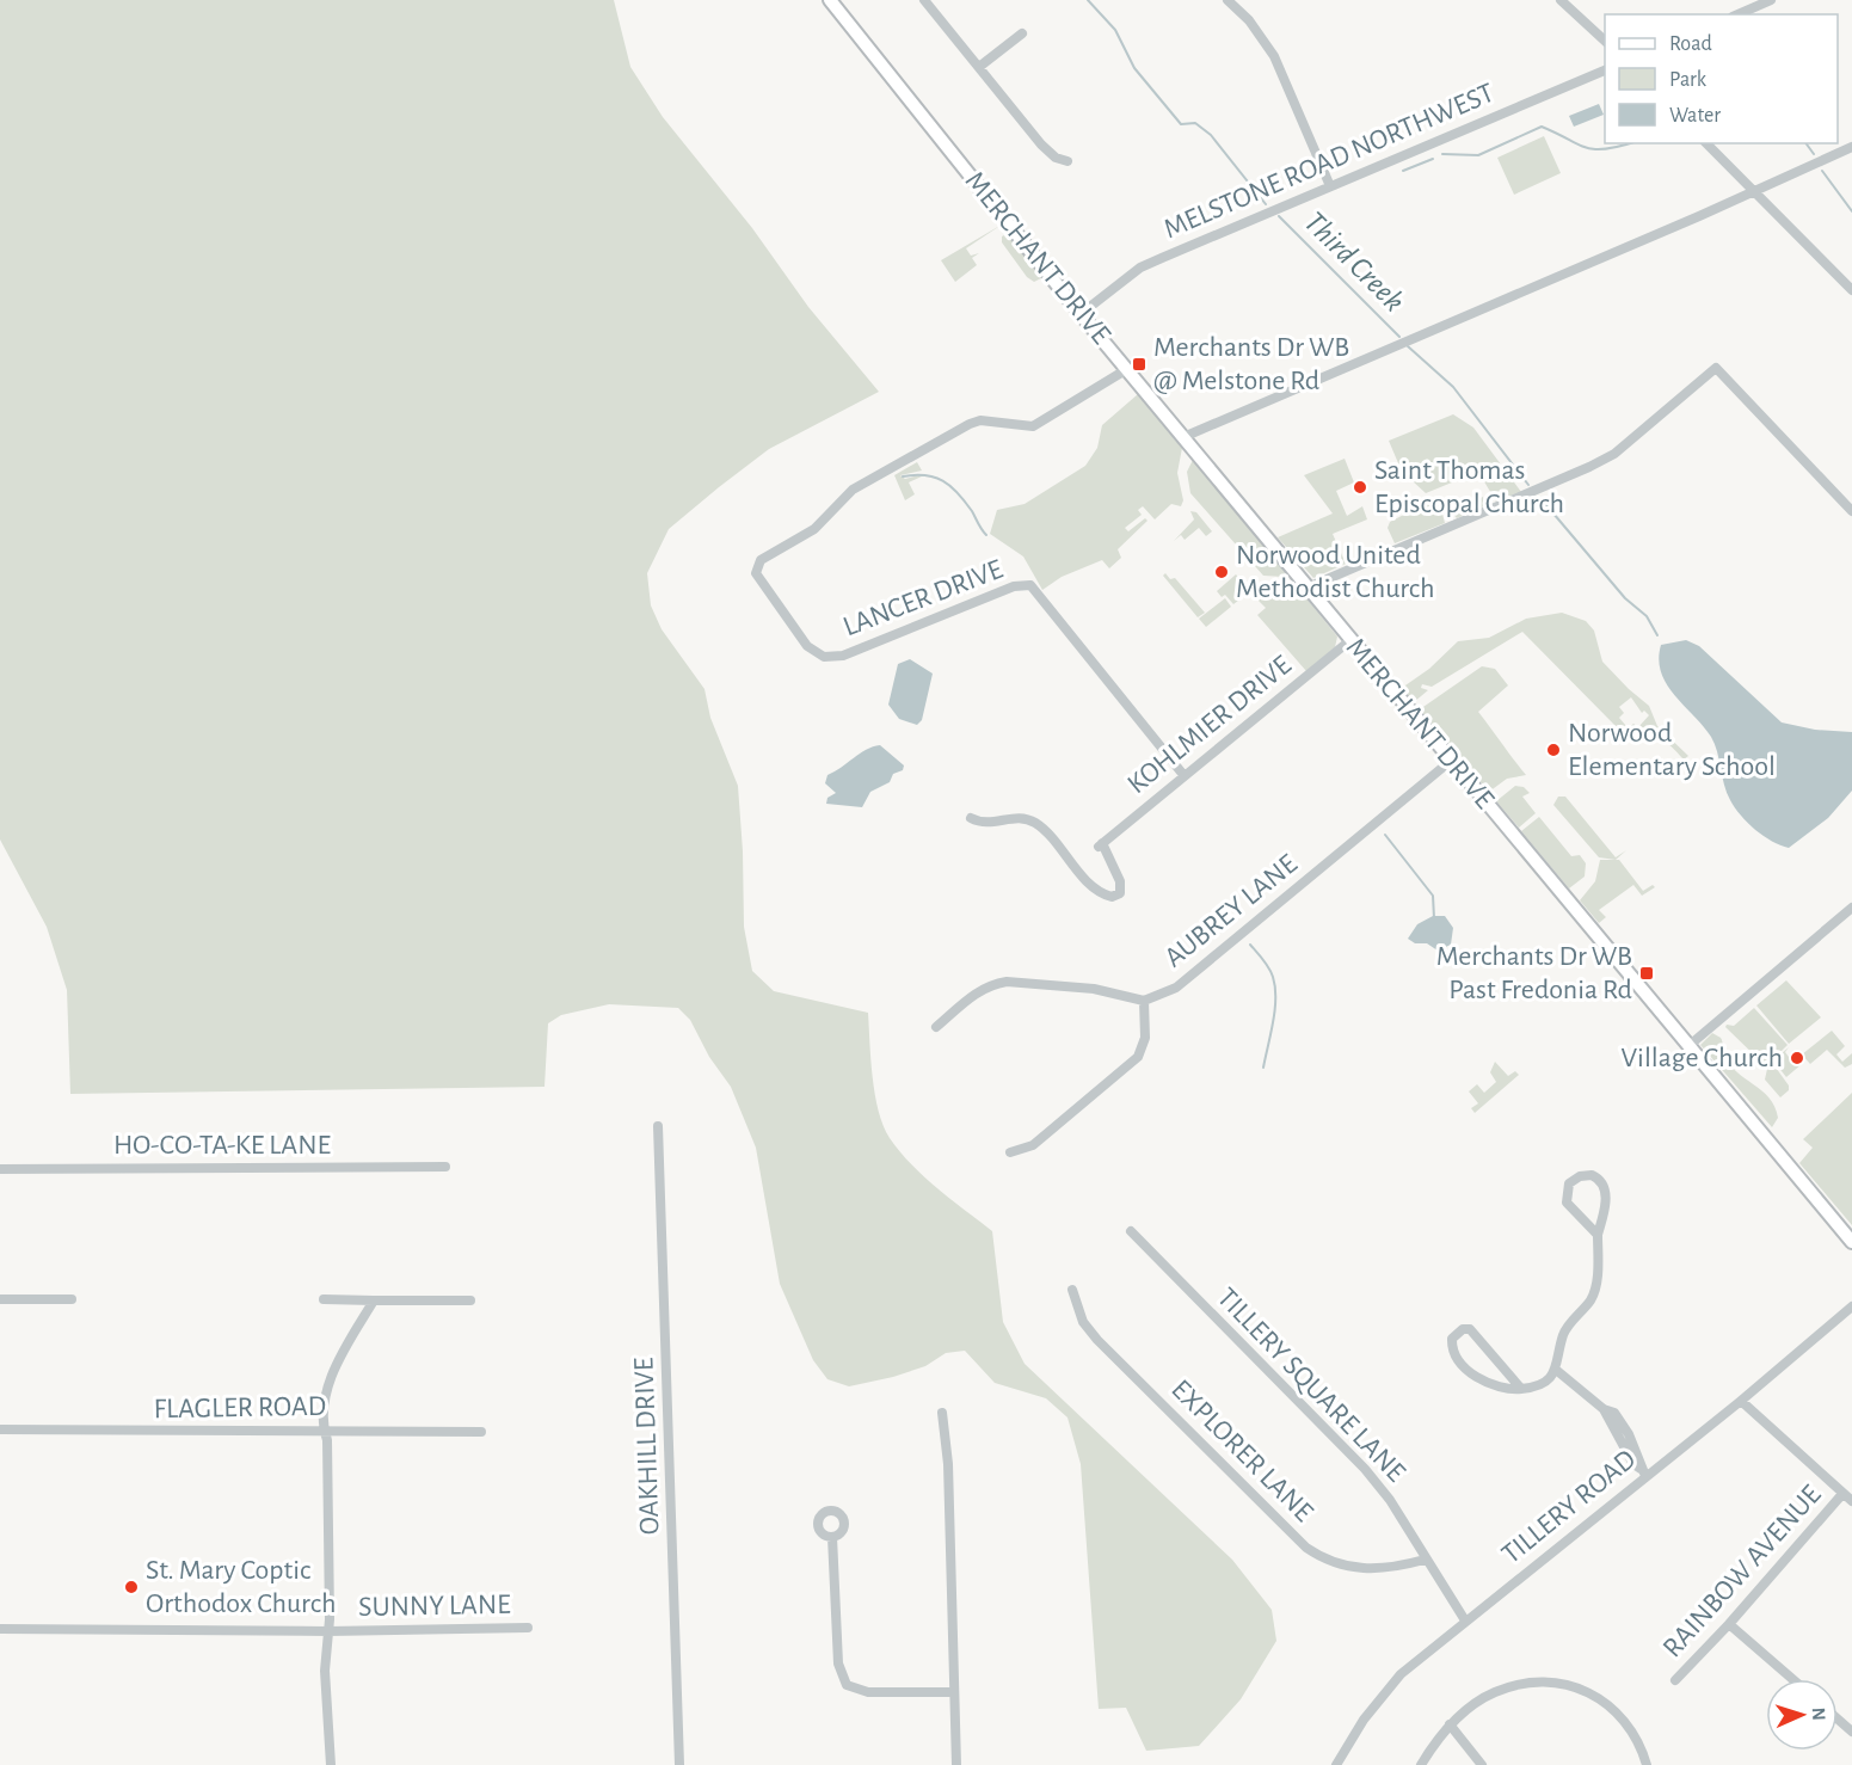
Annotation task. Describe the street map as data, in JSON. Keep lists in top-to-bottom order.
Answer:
{
  "streets": {
    "main road": ["MERCHANT DRIVE"],
    "street": [
      "MELSTONE ROAD NORTHWEST",
      "LANCER DRIVE",
      "KOHLMIER DRIVE",
      "AUBREY LANE",
      "HO-CO-TA-KE LANE",
      "TILLERY SQUARE LANE",
      "FLAGLER ROAD",
      "OAKHILL DRIVE",
      "EXPLORER LANE",
      "TILLERY ROAD",
      "RAINBOW AVENUE",
      "SUNNY LANE"
    ]
  },
  "crossings": [
    ["MELSTONE ROAD NORTHWEST", "MERCHANT DRIVE"],
    ["MERCHANT DRIVE", "LANCER DRIVE"],
    ["MERCHANT DRIVE", "KOHLMIER DRIVE"],
    ["MERCHANT DRIVE", "AUBREY LANE"],
    ["LANCER DRIVE", "KOHLMIER DRIVE"],
    ["TILLERY SQUARE LANE", "EXPLORER LANE"],
    ["TILLERY SQUARE LANE", "TILLERY ROAD"]
  ],
  "water": ["Third Creek"],
  "places": {
    "transit": ["Merchants Dr WB @ Melstone Rd", "Merchants Dr WB Past Fredonia Rd"],
    "other": [
      "Saint Thomas Episcopal Church",
      "Norwood United Methodist Church",
      "Norwood Elementary School",
      "Village Church",
      "St. Mary Coptic Orthodox Church"
    ]
  },
  "legend": ["Road", "Park", "Water"],
  "north": "right"
}
